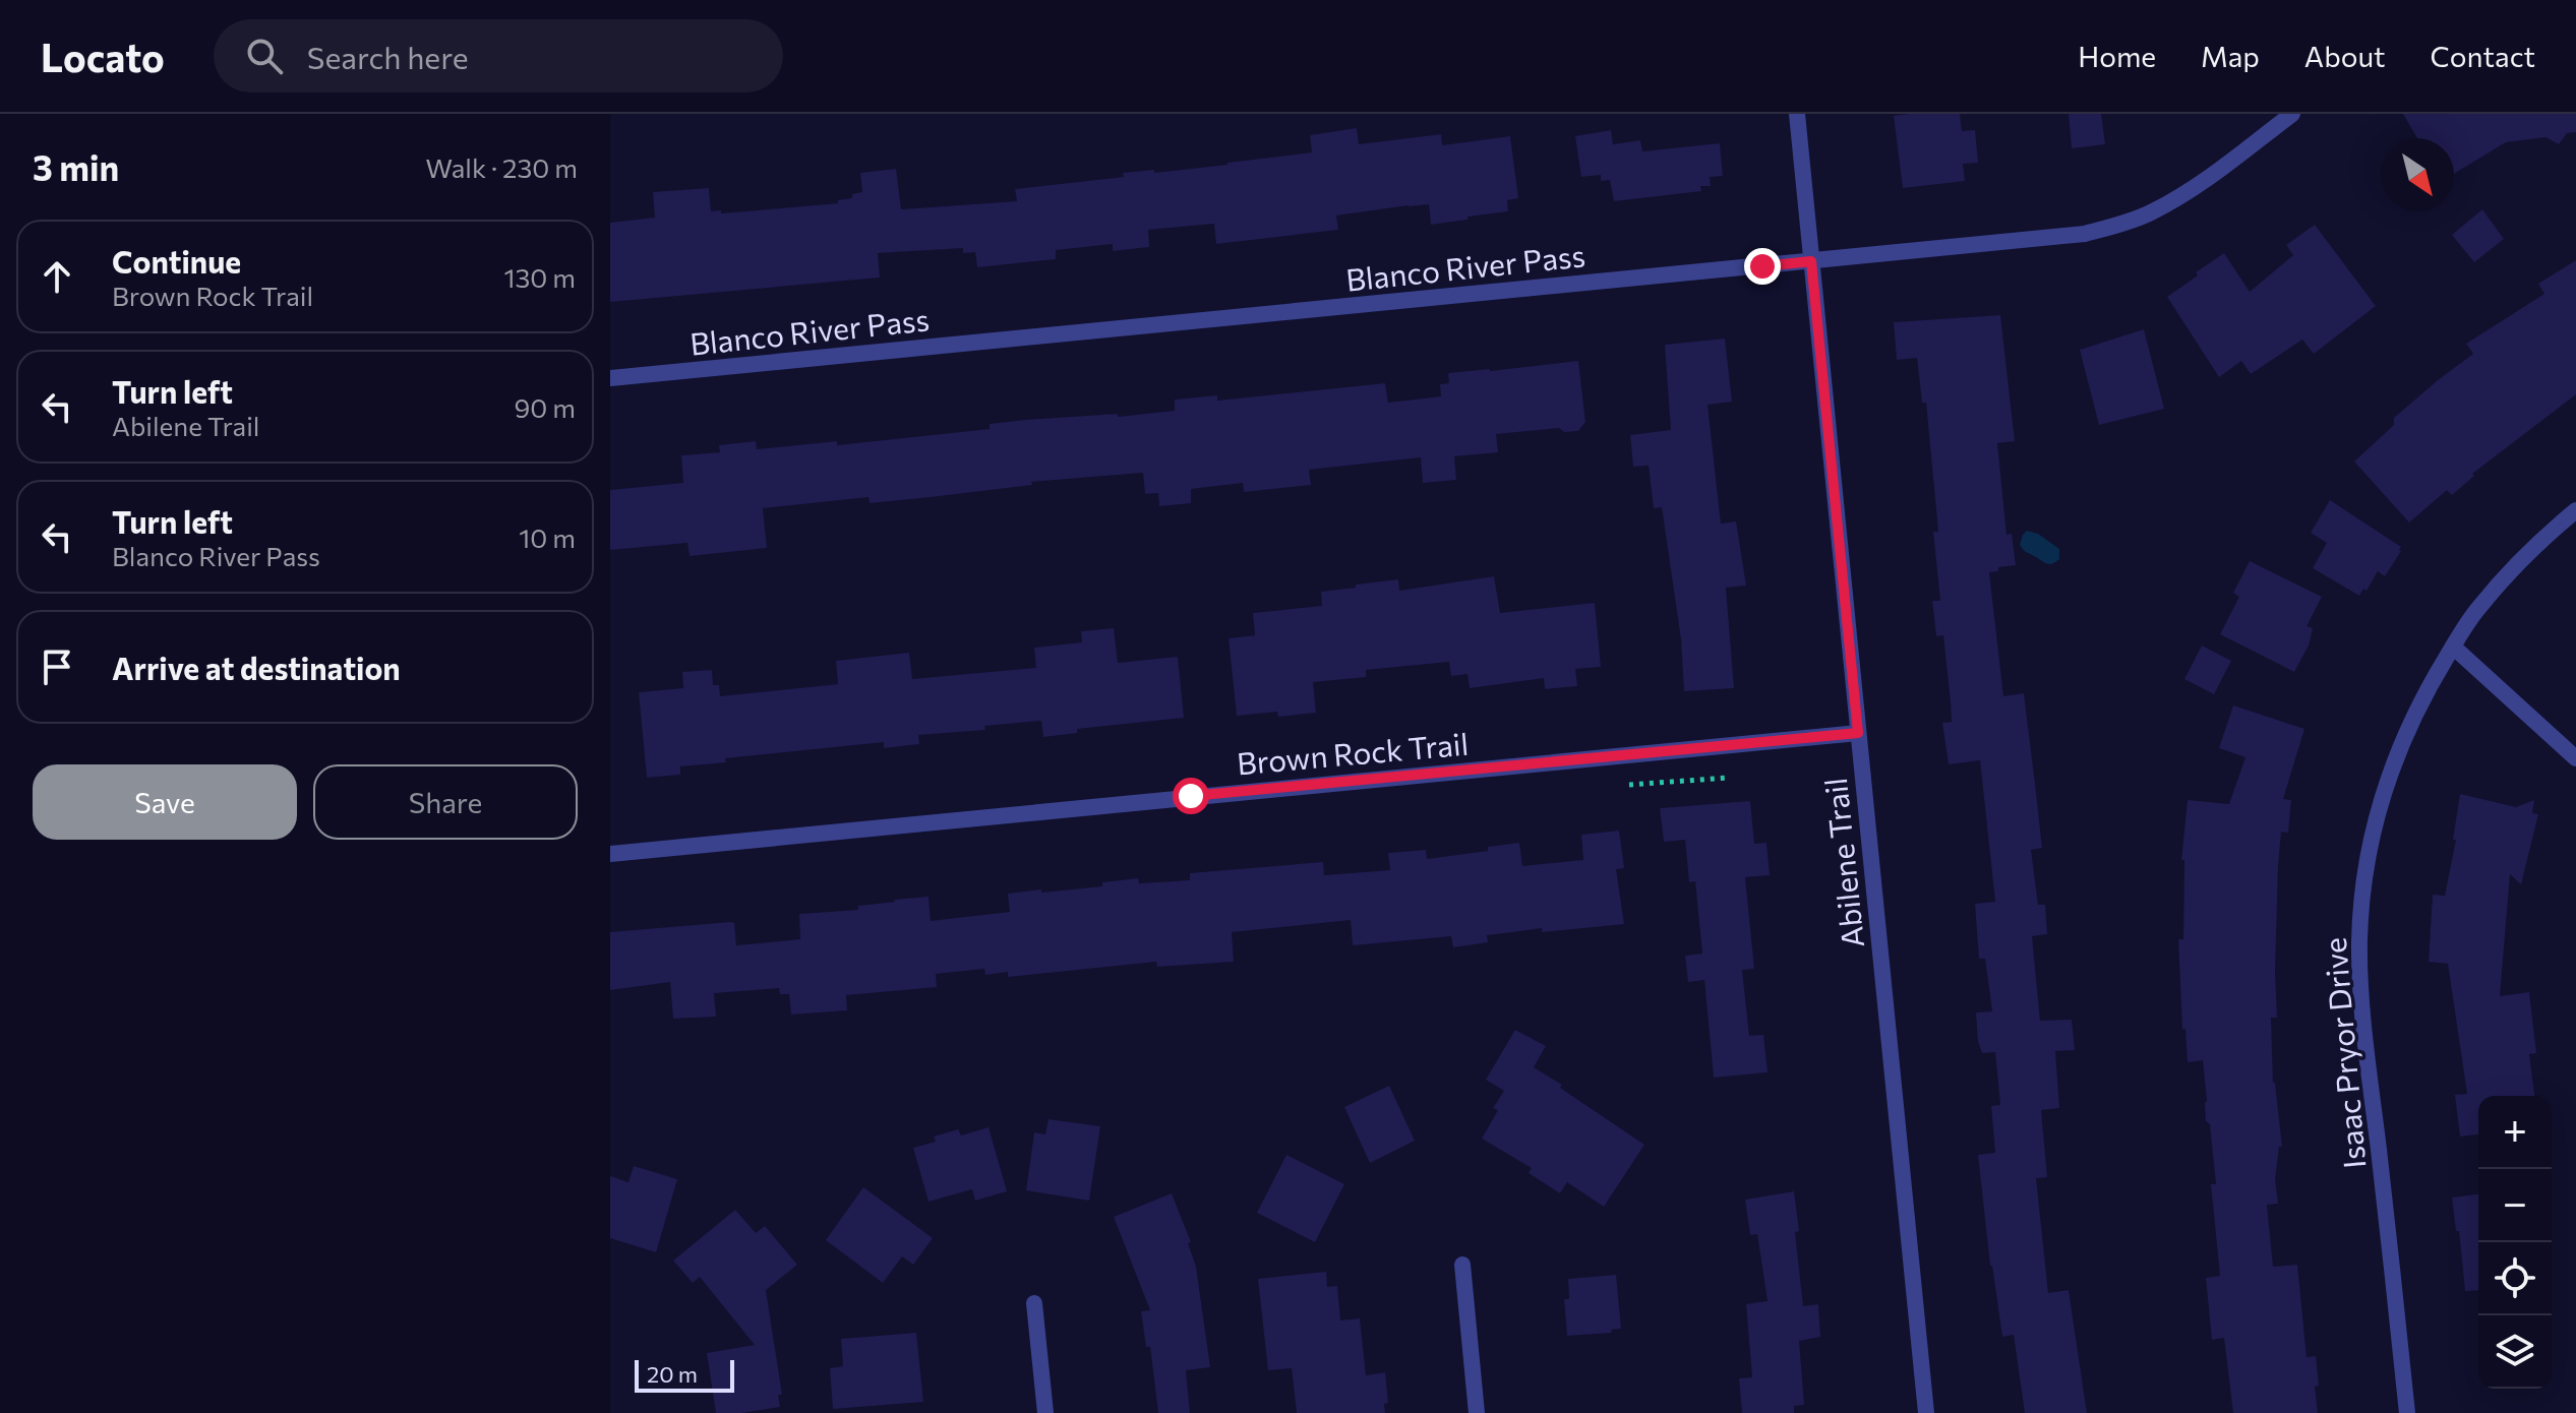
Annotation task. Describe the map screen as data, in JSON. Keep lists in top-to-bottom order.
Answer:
{
  "streets": {
    "street": [
      "Blanco River Pass",
      "Brown Rock Trail",
      "Abilene Trail",
      "Isaac Pryor Drive"
    ]
  },
  "crossings": [
    ["Blanco River Pass", "Abilene Trail"],
    ["Brown Rock Trail", "Abilene Trail"]
  ],
  "scale_bar": "20 m",
  "north": "bottom right",
  "page": {
    "header": "Locato",
    "search": "Search here",
    "nav": [
      "Home",
      "Map",
      "About",
      "Contact"
    ],
    "heading": ["3 min", "Walk · 230 m"],
    "list": [
      ["Continue", "Brown Rock Trail", "130 m"],
      ["Turn left", "Abilene Trail", "90 m"],
      ["Turn left", "Blanco River Pass", "10 m"],
      "Arrive at destination"
    ],
    "buttons": ["Save", "Share"],
    "map_buttons": ["+", "−"],
    "scale": "20 m"
  }
}
